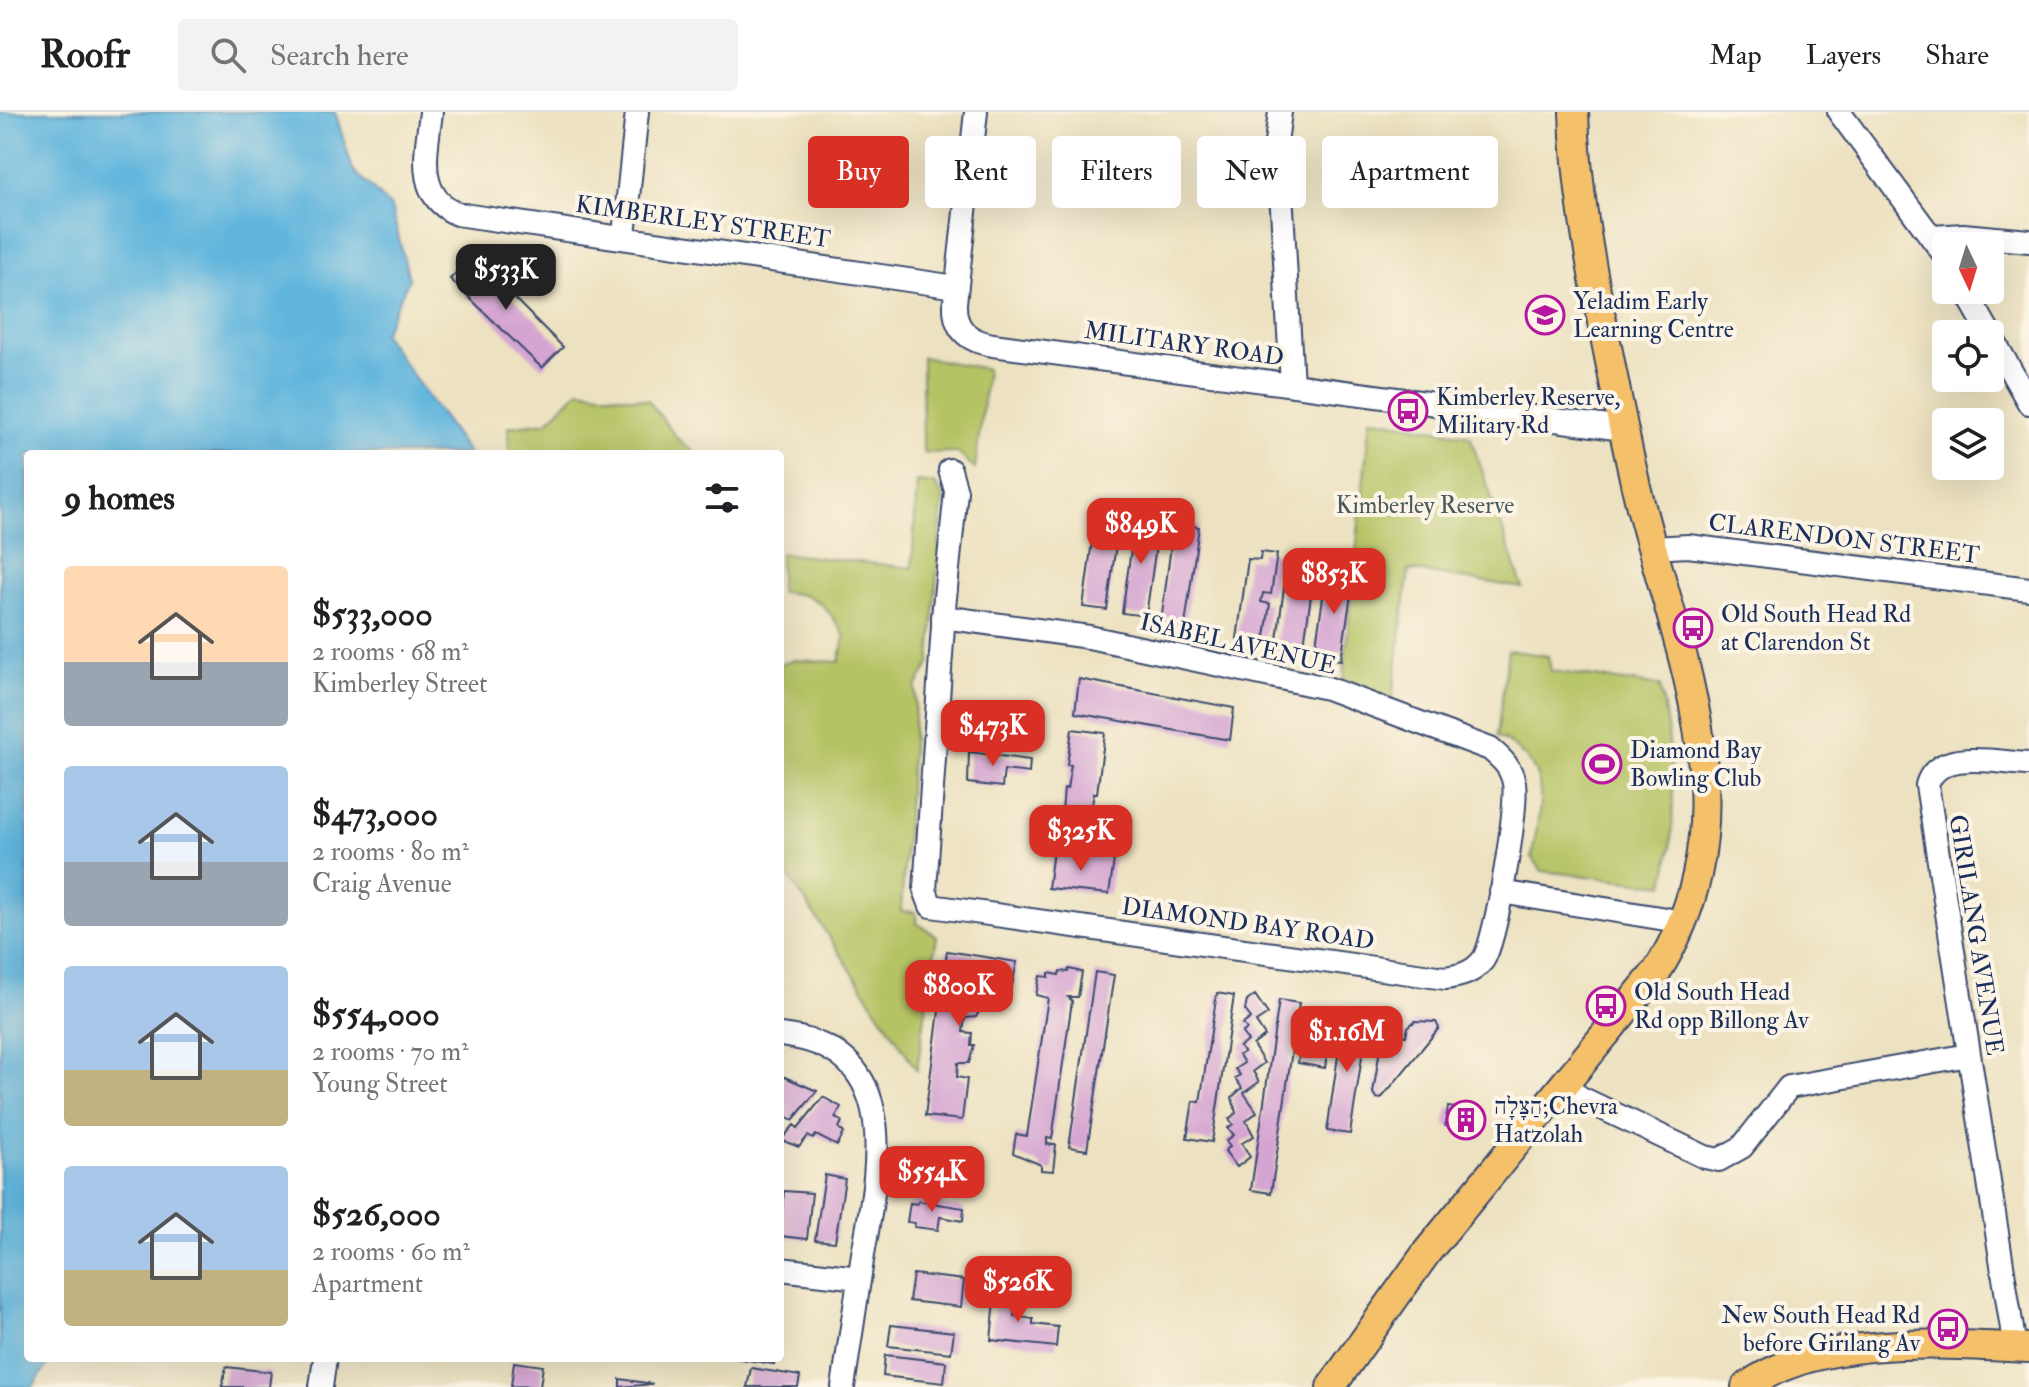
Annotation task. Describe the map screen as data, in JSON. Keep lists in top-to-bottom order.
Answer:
{
  "streets": {
    "street": [
      "KIMBERLEY STREET",
      "MILITARY ROAD",
      "CLARENDON STREET",
      "ISABEL AVENUE",
      "DIAMOND BAY ROAD",
      "GIRILANG AVENUE"
    ]
  },
  "crossings": [
    ["KIMBERLEY STREET", "MILITARY ROAD"],
    ["ISABEL AVENUE", "DIAMOND BAY ROAD"]
  ],
  "parks": ["Kimberley Reserve"],
  "places": {
    "school or university": ["Yeladim Early Learning Centre"],
    "bus stop": [
      "Kimberley Reserve, Military Rd",
      "Old South Head Rd at Clarendon St",
      "Old South Head Rd opp Billong Av",
      "New South Head Rd before Girilang Av"
    ],
    "sports": ["Diamond Bay Bowling Club"],
    "building": ["הַצָּלָה;Chevra Hatzolah"]
  },
  "north": "bottom",
  "page": {
    "header": "Roofr",
    "search": "Search here",
    "nav": ["Map", "Layers", "Share"],
    "chip": [
      "Buy",
      "Rent",
      "Filters",
      "New",
      "Apartment"
    ],
    "price": [
      "$533K",
      "$849K",
      "$853K",
      "$473K",
      "$325K",
      "$800K",
      "$1.16M",
      "$554K",
      "$526K"
    ],
    "heading": "9 homes",
    "list": [
      {
        "name": "$533,000",
        "note": "2 rooms · 68 m² · Kimberley Street"
      },
      {
        "name": "$473,000",
        "note": "2 rooms · 80 m² · Craig Avenue"
      },
      {
        "name": "$554,000",
        "note": "2 rooms · 70 m² · Young Street"
      },
      {
        "name": "$526,000",
        "note": "2 rooms · 60 m² · Apartment"
      }
    ]
  }
}
